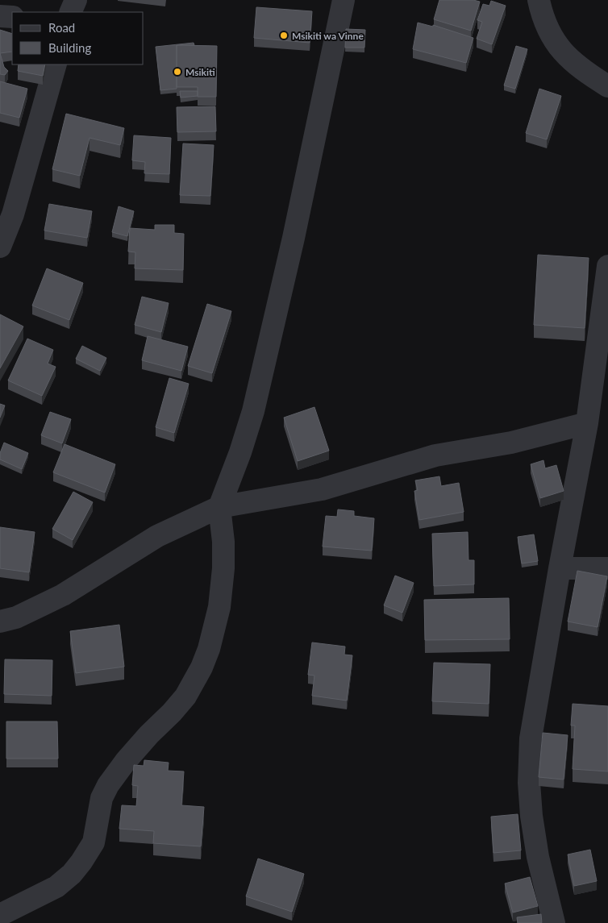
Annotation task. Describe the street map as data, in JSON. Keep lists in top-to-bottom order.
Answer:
{
  "places": ["Msikiti wa Vinne", "Msikiti"],
  "legend": ["Road", "Building"]
}
